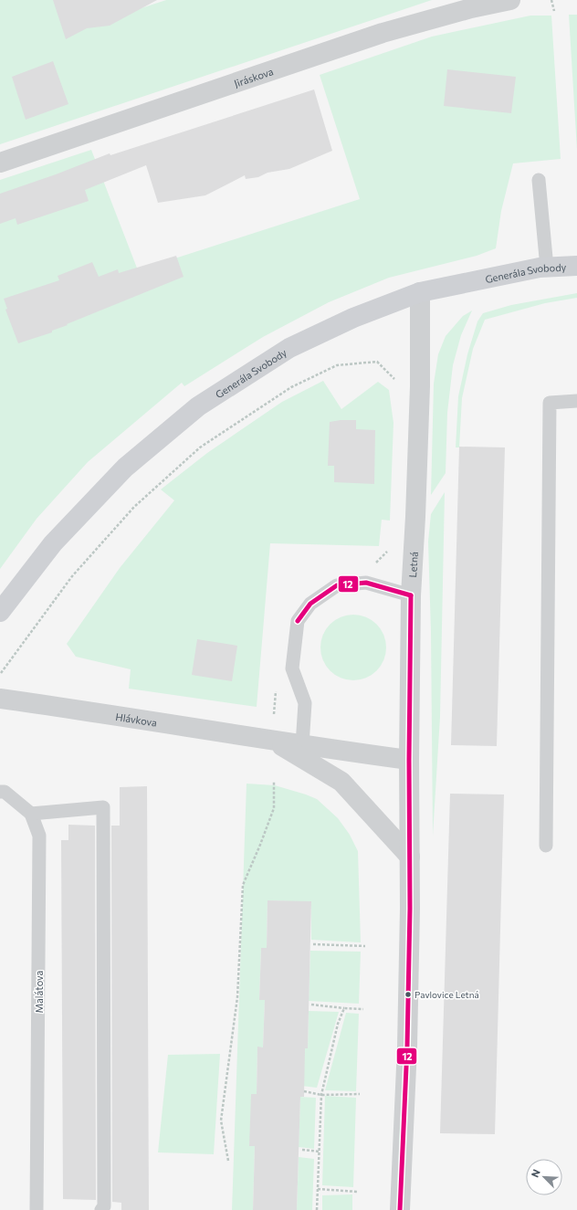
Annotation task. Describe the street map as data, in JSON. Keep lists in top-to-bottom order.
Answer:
{
  "streets": {
    "main road": ["Generála Svobody"],
    "street": ["Jiráskova", "Letná", "Hlávkova"],
    "lane": ["Malátova"]
  },
  "crossings": [
    ["Generála Svobody", "Letná"],
    ["Letná", "Hlávkova"]
  ],
  "places": ["Pavlovice Letná"],
  "lines": ["transit line 12"],
  "north": "top left"
}
